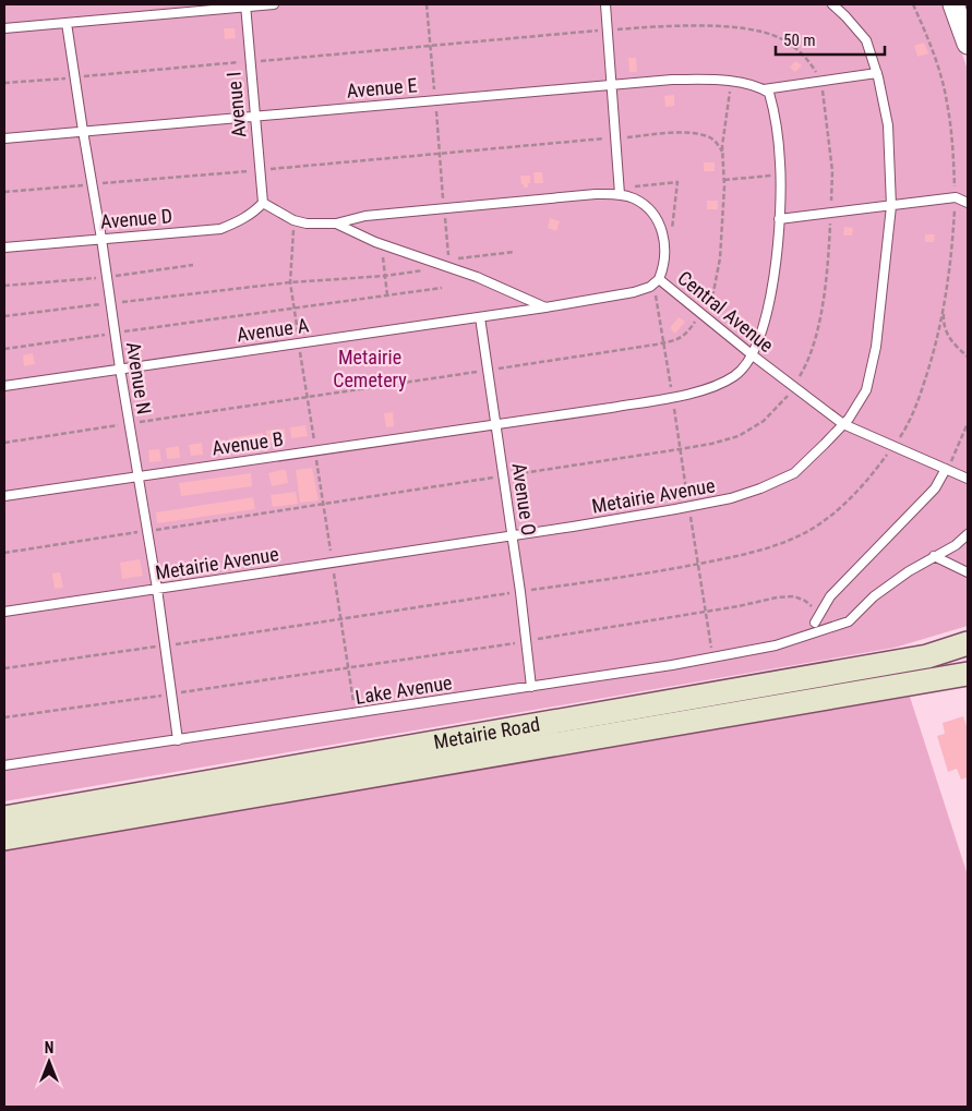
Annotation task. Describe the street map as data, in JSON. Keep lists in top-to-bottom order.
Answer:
{
  "streets": {
    "main road": ["Metairie Road"],
    "lane": [
      "Avenue E",
      "Avenue I",
      "Avenue D",
      "Central Avenue",
      "Avenue A",
      "Avenue N",
      "Avenue B",
      "Metairie Avenue",
      "Avenue O",
      "Lake Avenue"
    ]
  },
  "crossings": [
    ["Avenue E", "Avenue I"],
    ["Avenue E", "Avenue N"],
    ["Avenue E", "Metairie Avenue"],
    ["Avenue I", "Avenue D"],
    ["Avenue D", "Avenue N"],
    ["Central Avenue", "Avenue A"],
    ["Central Avenue", "Metairie Avenue"],
    ["Avenue A", "Avenue N"],
    ["Avenue A", "Avenue O"],
    ["Avenue N", "Avenue B"],
    ["Avenue N", "Metairie Avenue"],
    ["Avenue N", "Lake Avenue"],
    ["Avenue B", "Avenue O"],
    ["Metairie Avenue", "Avenue O"],
    ["Avenue O", "Lake Avenue"]
  ],
  "parks": ["Metairie Cemetery"],
  "scale_bar": "50 m",
  "north": "top"
}
